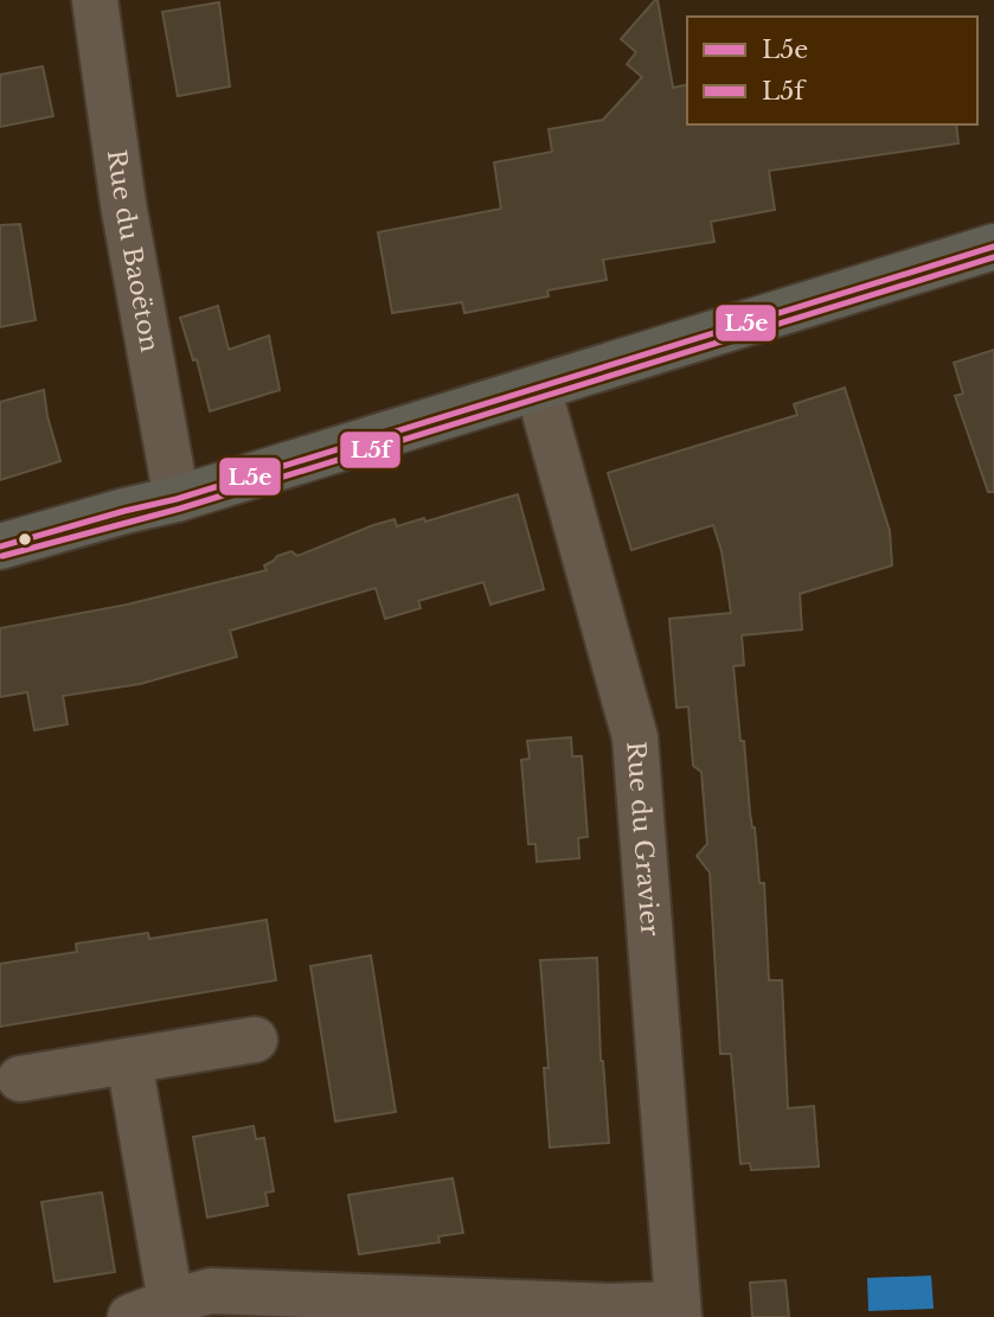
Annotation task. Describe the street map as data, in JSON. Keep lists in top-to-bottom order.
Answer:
{
  "streets": {
    "street": ["Rue du Baoëton", "Rue du Gravier"]
  },
  "lines": ["transit line L5e", "transit line L5f"],
  "legend": ["L5e", "L5f"]
}
